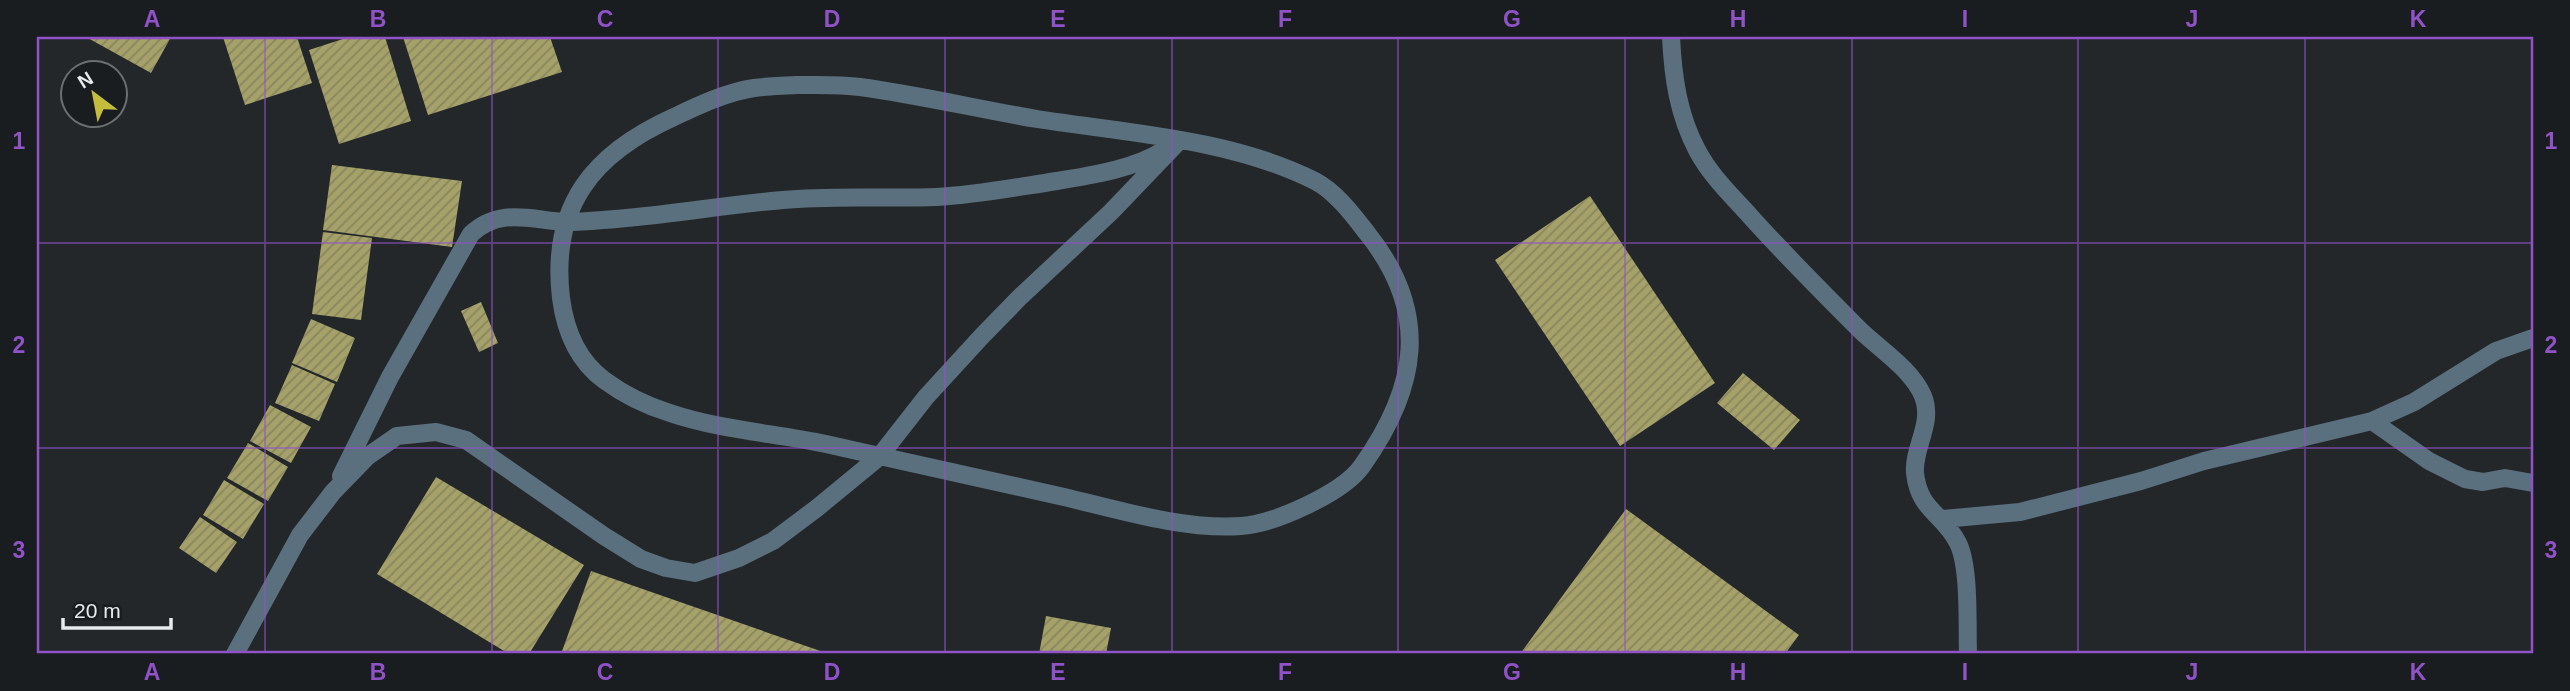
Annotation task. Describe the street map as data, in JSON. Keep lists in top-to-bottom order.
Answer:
{
  "scale_bar": "20 m",
  "north": "top left",
  "grid": {
    "columns": [
      "A",
      "B",
      "C",
      "D",
      "E",
      "F",
      "G",
      "H",
      "I",
      "J",
      "K"
    ],
    "rows": ["1", "2", "3"]
  }
}
